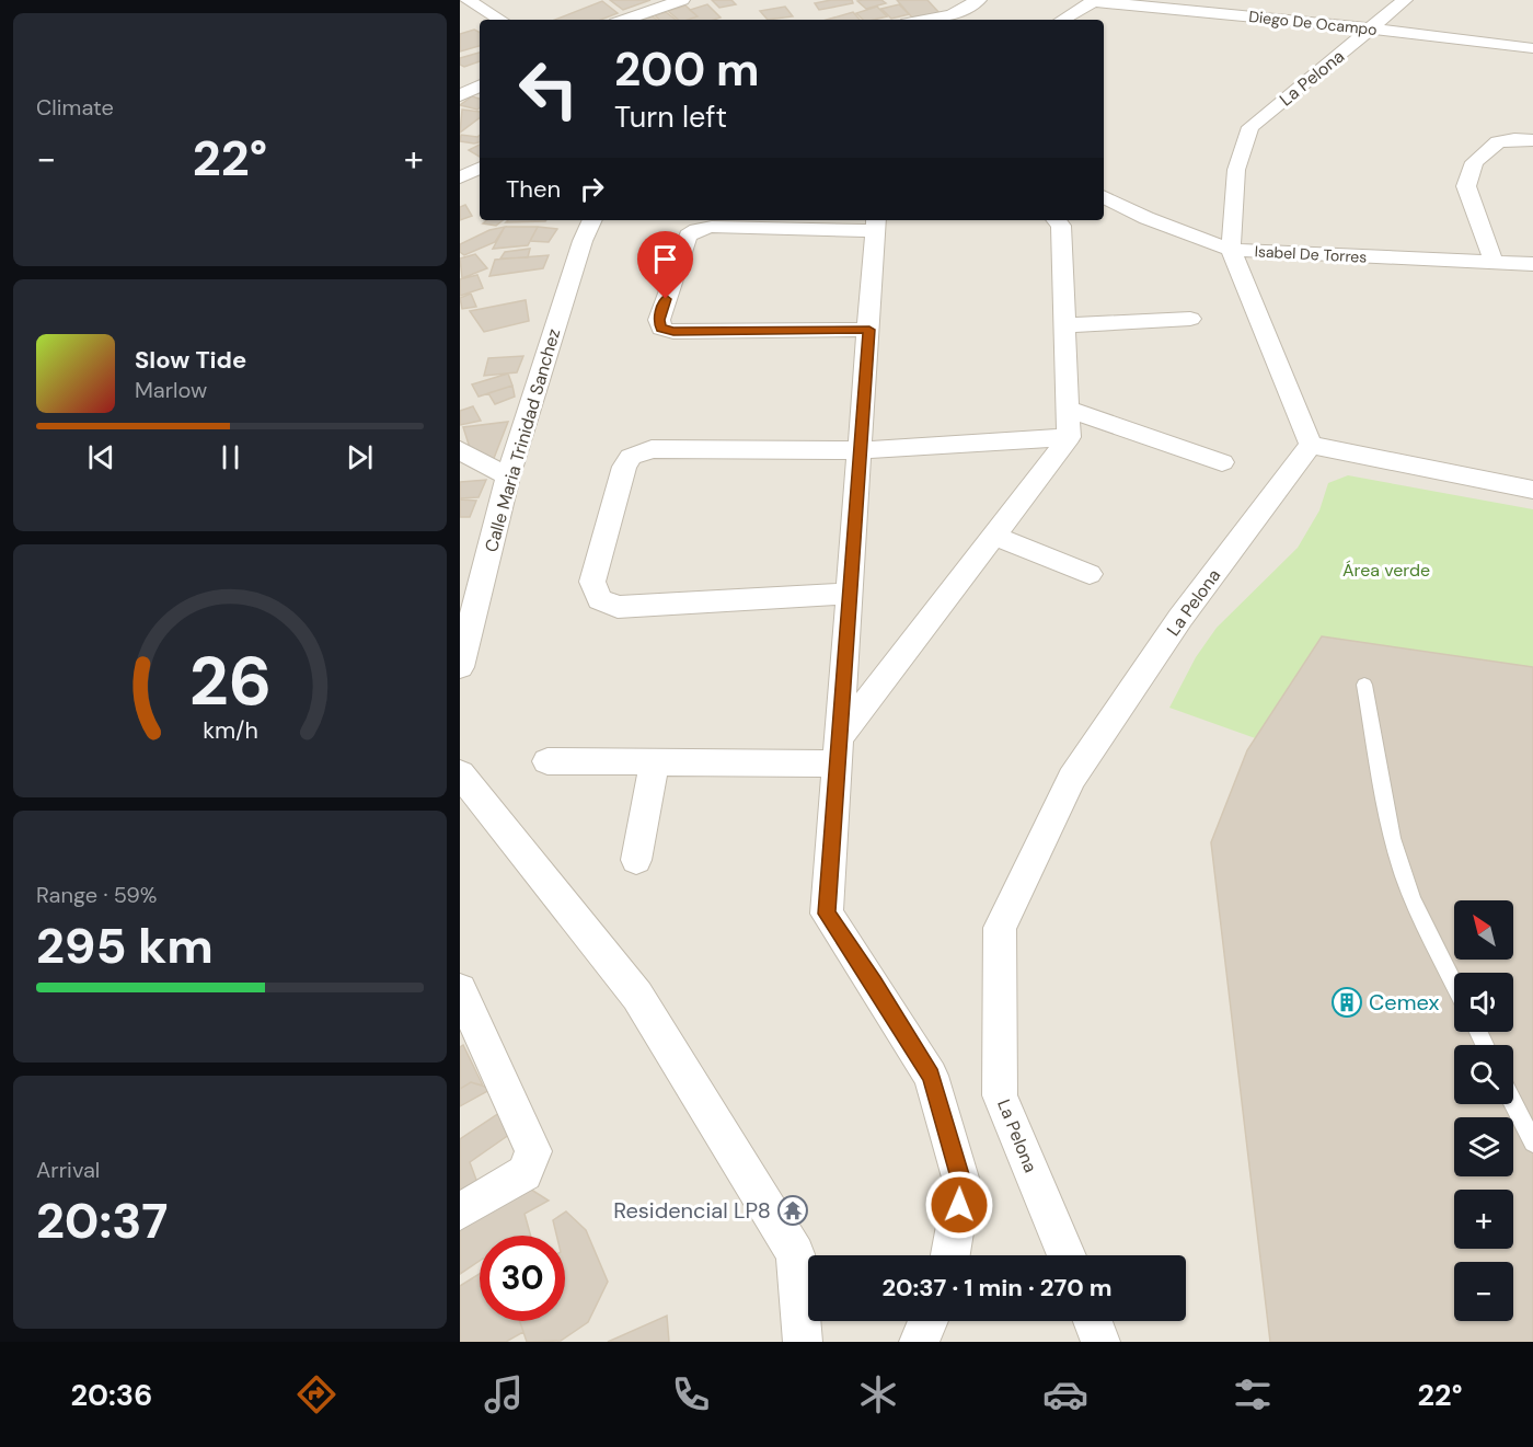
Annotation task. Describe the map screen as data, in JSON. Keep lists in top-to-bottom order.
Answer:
{
  "streets": {
    "street": [
      "Diego De Ocampo",
      "La Pelona",
      "Isabel De Torres",
      "Calle Maria Trinidad Sanchez"
    ]
  },
  "crossings": [
    ["Diego De Ocampo", "La Pelona"],
    ["La Pelona", "Isabel De Torres"]
  ],
  "parks": ["Área verde"],
  "places": {
    "building": ["Cemex"],
    "temple": ["Residencial LP8"]
  },
  "north": "top left",
  "page": {
    "tile": [
      "Climate",
      ["Range · 59%", "295 km"],
      ["Arrival", "20:37"]
    ],
    "turn": ["200 m", "Turn left"],
    "heat": ["−", "22°", "+"],
    "then": "Then",
    "song": ["Slow Tide", "Marlow"],
    "map_buttons": ["+", "−"],
    "limit": "30",
    "trip": "20:37 · 1 min · 270 m",
    "tabs": ["20:36", "22°"],
    "gauge": ["26", "km/h"]
  }
}
